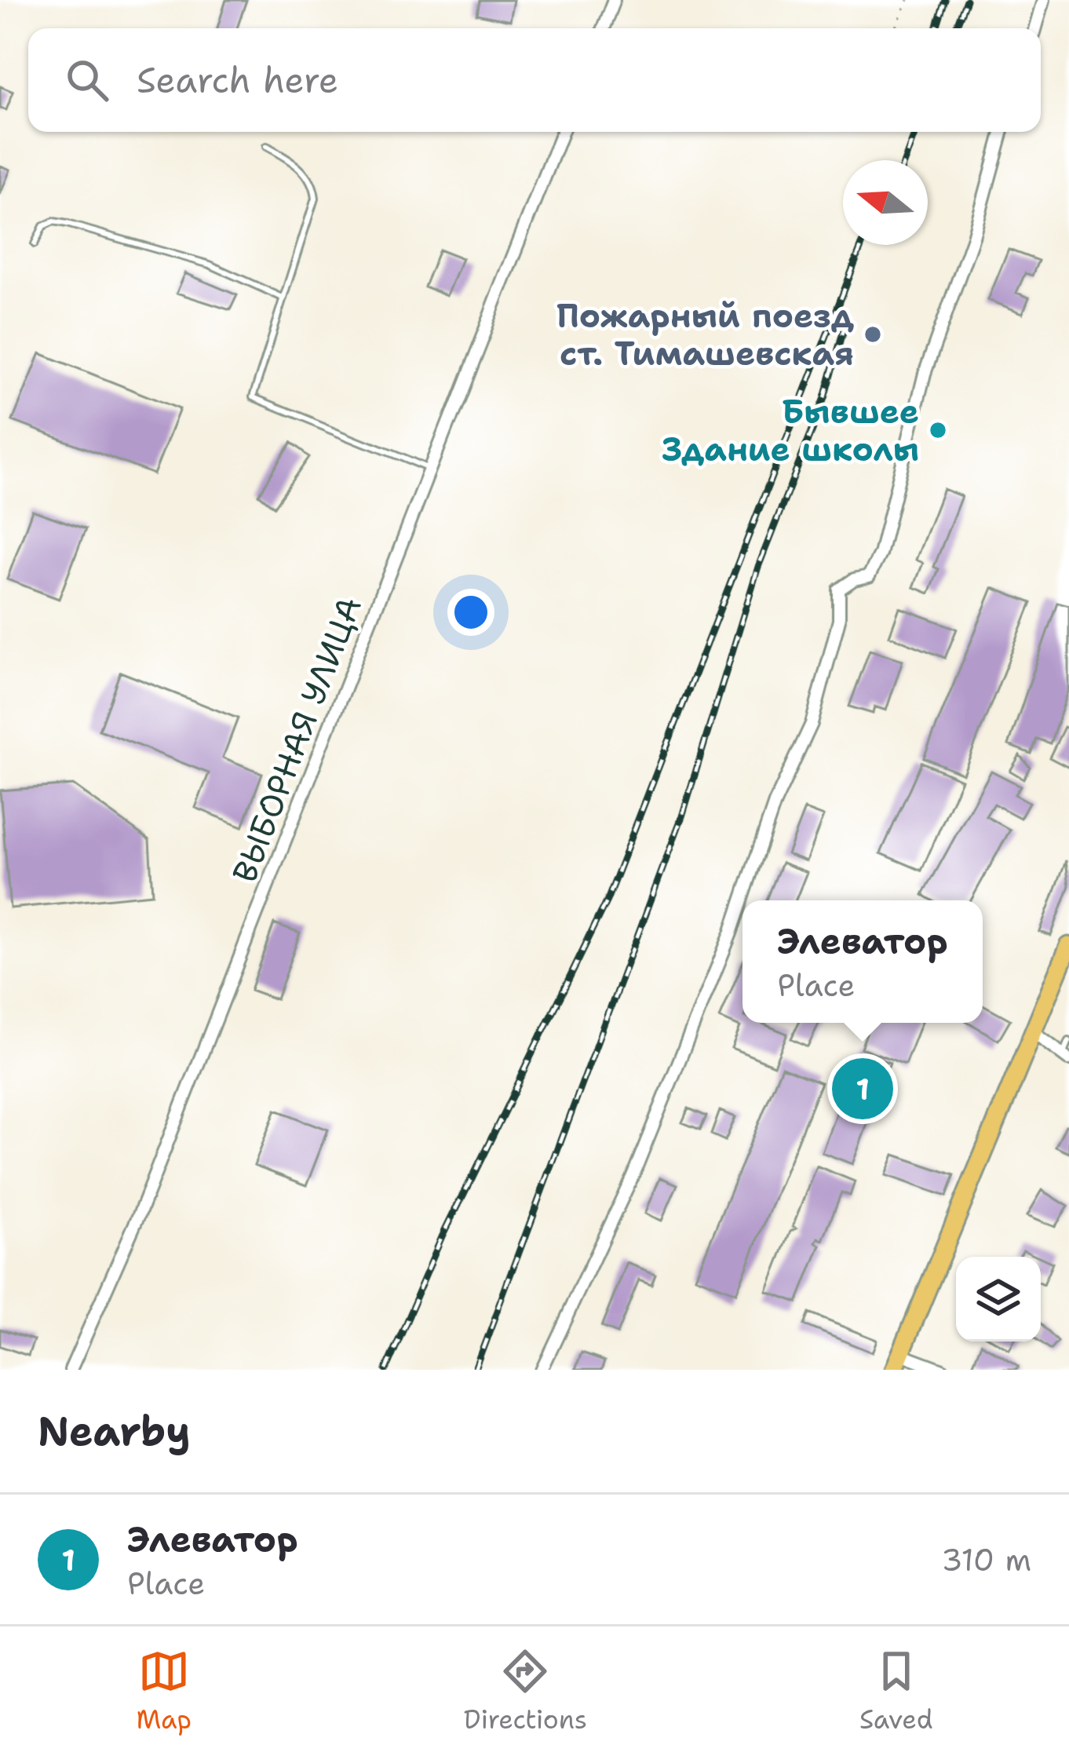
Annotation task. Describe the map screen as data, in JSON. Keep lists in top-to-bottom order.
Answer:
{
  "streets": {
    "street": ["ВЫБОРНАЯ УЛИЦА"]
  },
  "places": ["Пожарный поезд ст. Тимашевская", "Бывшее Здание школы"],
  "north": "left",
  "page": {
    "search": "Search here",
    "popup": ["Элеватор", "Place"],
    "pins": "1",
    "heading": "Nearby",
    "list": [
      {
        "mark": "1",
        "name": "Элеватор",
        "note": "Place",
        "value": "310 m"
      }
    ],
    "nav": ["Map", "Directions", "Saved"]
  }
}
